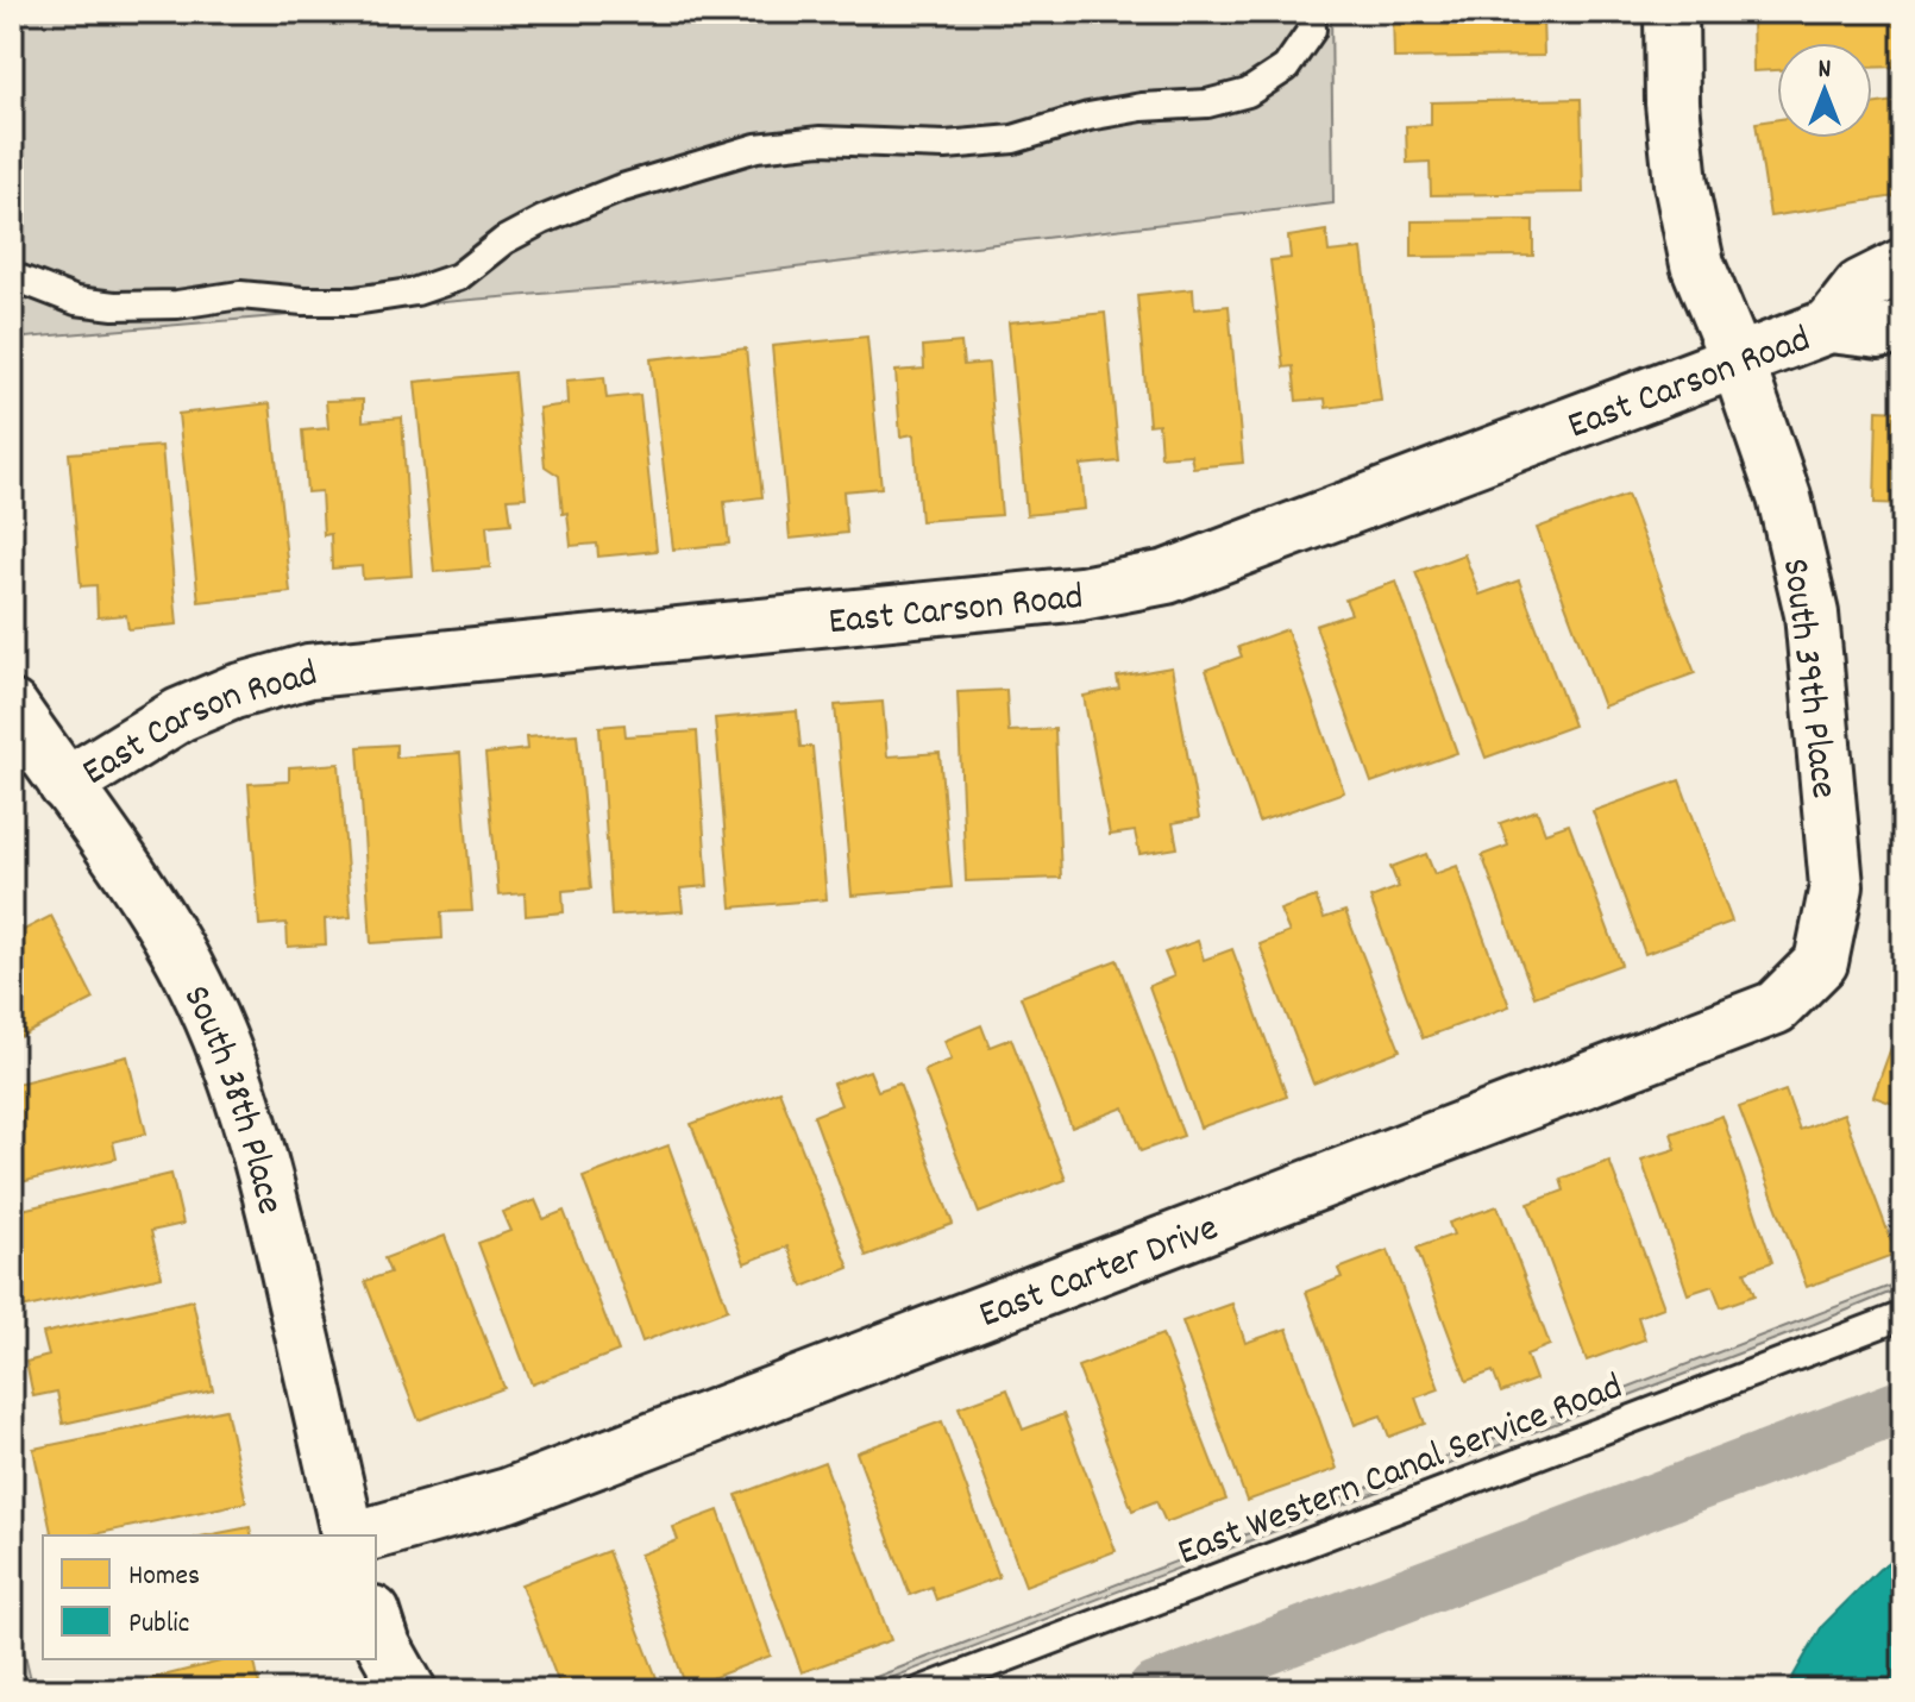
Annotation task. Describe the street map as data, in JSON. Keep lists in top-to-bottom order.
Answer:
{
  "streets": {
    "street": [
      "East Carson Road",
      "South 39th Place",
      "South 38th Place",
      "East Carter Drive"
    ],
    "lane": ["East Western Canal Service Road"]
  },
  "crossings": [
    ["East Carson Road", "South 39th Place"],
    ["East Carson Road", "South 38th Place"],
    ["South 39th Place", "East Carter Drive"]
  ],
  "legend": ["Homes", "Public"],
  "north": "top"
}
